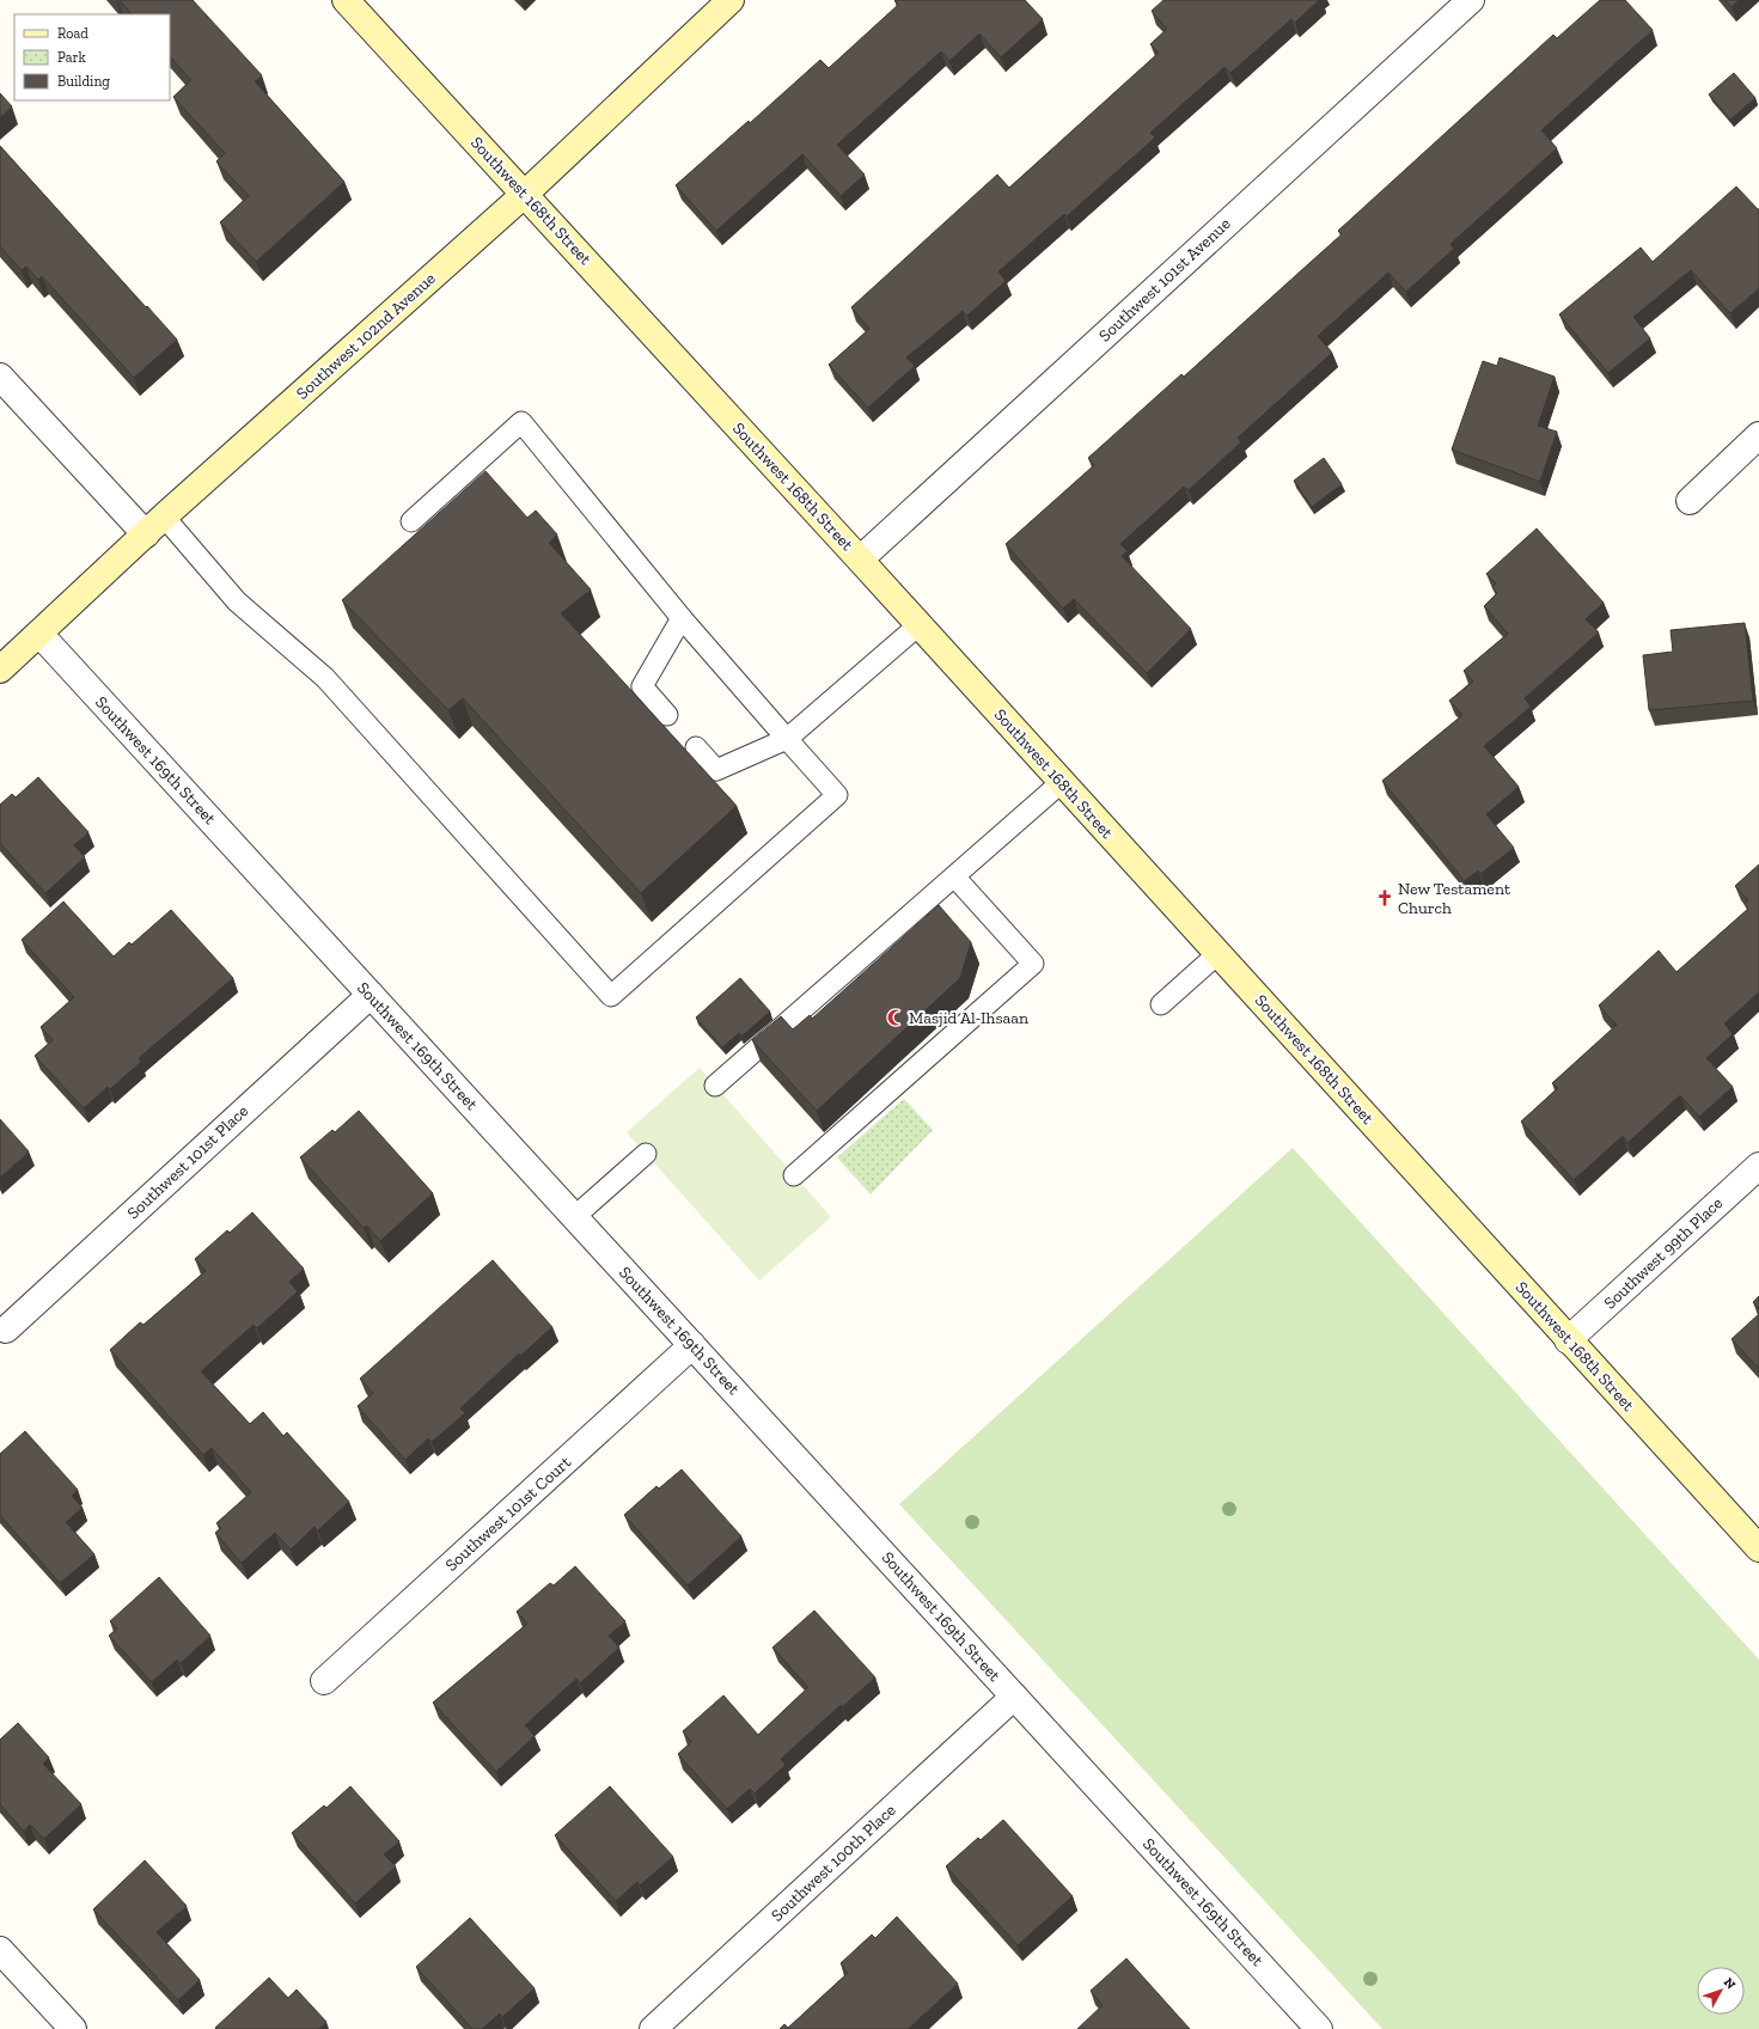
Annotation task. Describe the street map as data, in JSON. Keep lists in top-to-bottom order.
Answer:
{
  "streets": {
    "street": [
      "Southwest 168th Street",
      "Southwest 101st Avenue",
      "Southwest 102nd Avenue",
      "Southwest 169th Street",
      "Southwest 101st Place",
      "Southwest 99th Place",
      "Southwest 101st Court",
      "Southwest 100th Place"
    ]
  },
  "crossings": [
    ["Southwest 168th Street", "Southwest 101st Avenue"],
    ["Southwest 168th Street", "Southwest 102nd Avenue"],
    ["Southwest 168th Street", "Southwest 99th Place"],
    ["Southwest 102nd Avenue", "Southwest 169th Street"],
    ["Southwest 169th Street", "Southwest 101st Place"],
    ["Southwest 169th Street", "Southwest 101st Court"],
    ["Southwest 169th Street", "Southwest 100th Place"]
  ],
  "places": {
    "church": ["New Testament Church"],
    "mosque": ["Masjid Al-Ihsaan"]
  },
  "legend": ["Road", "Park", "Building"],
  "north": "top right"
}
